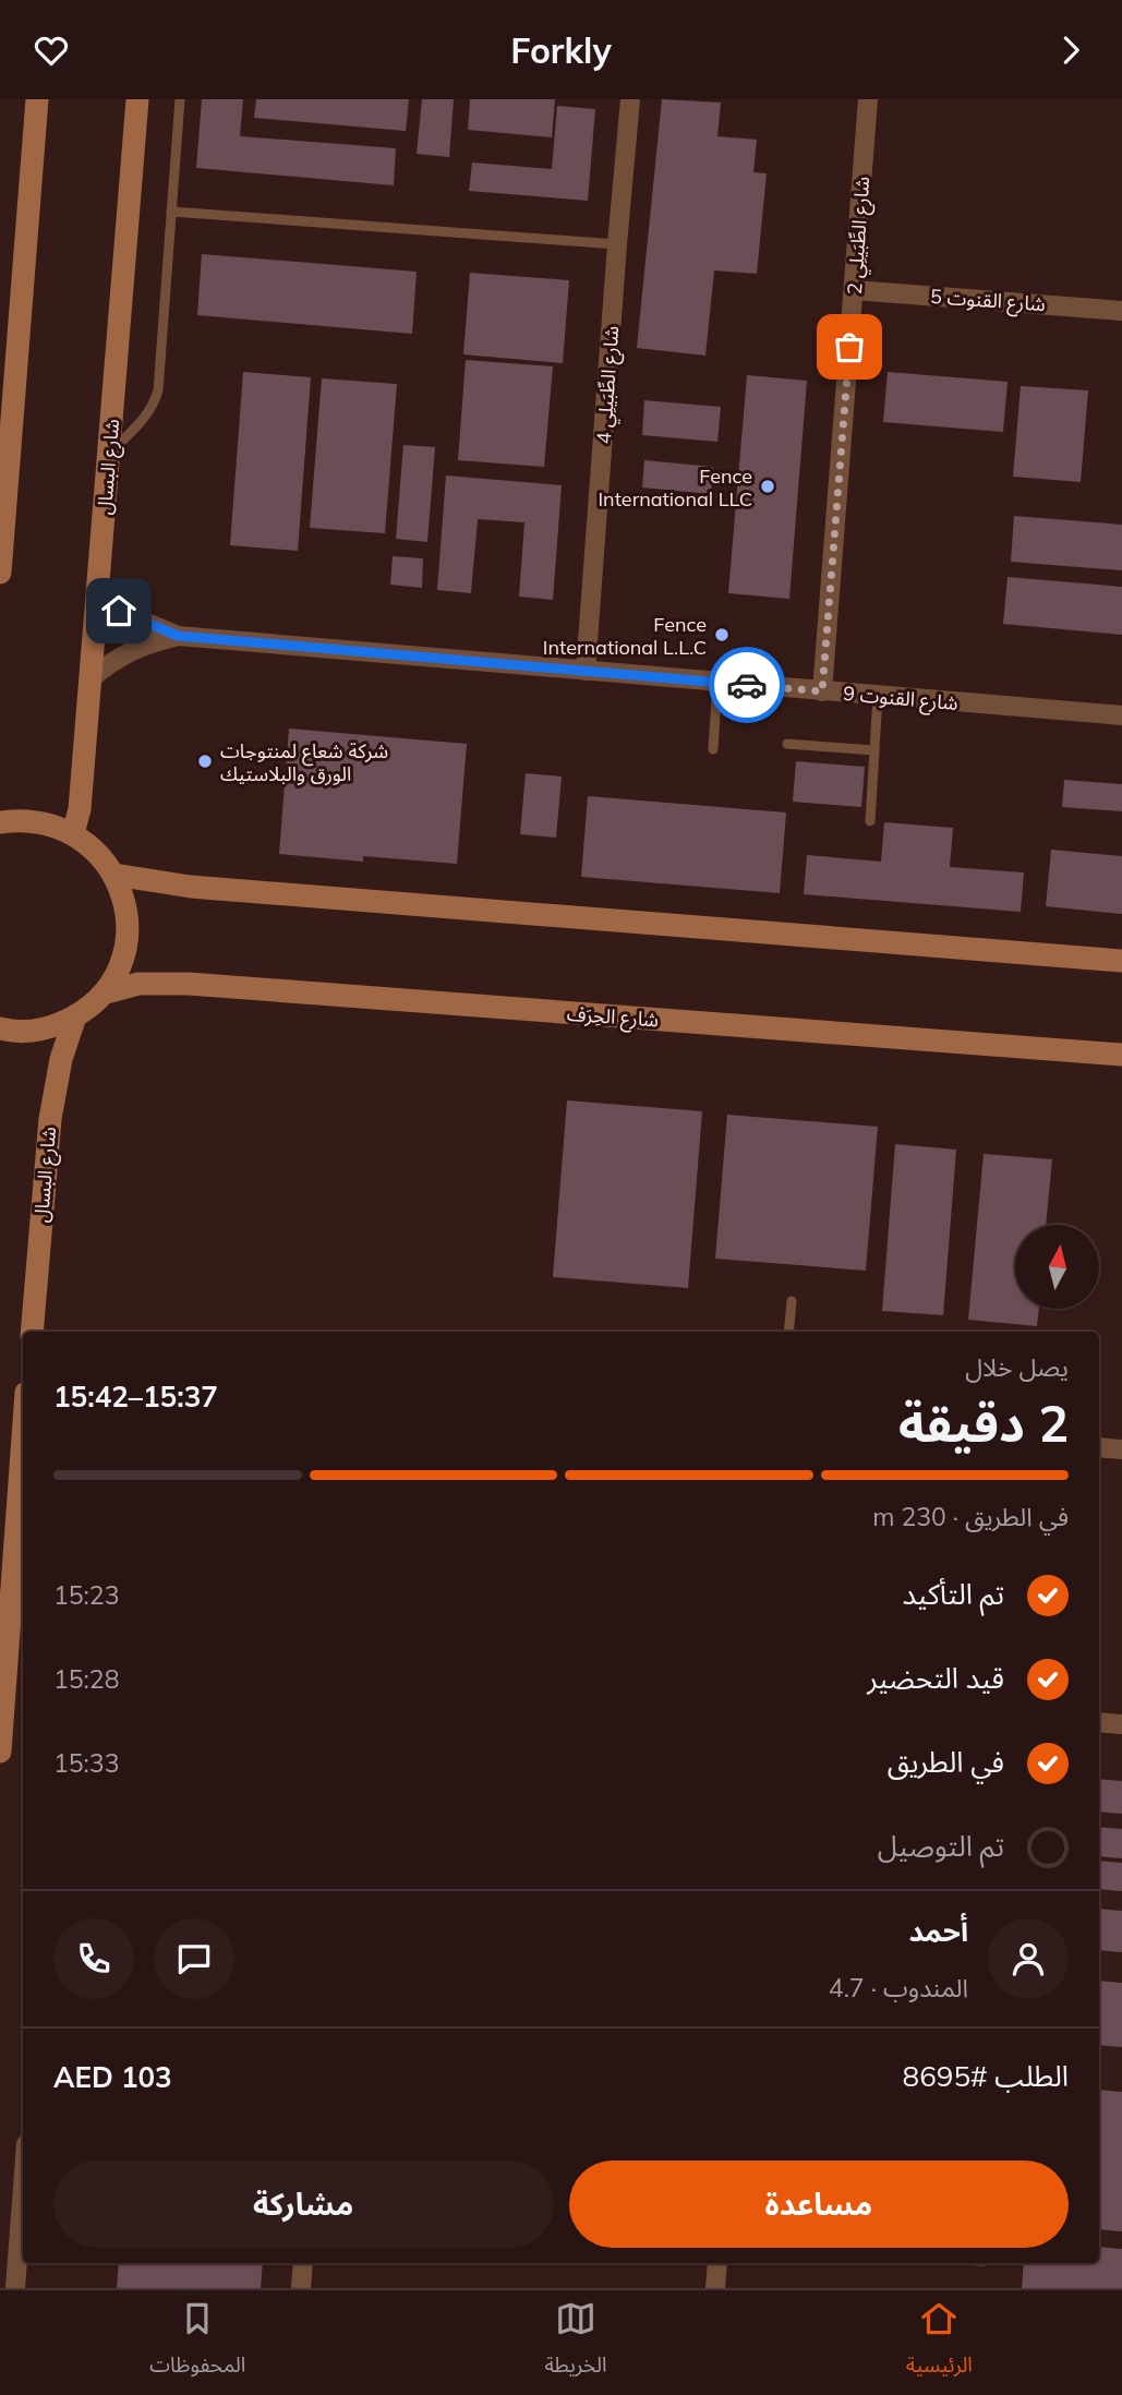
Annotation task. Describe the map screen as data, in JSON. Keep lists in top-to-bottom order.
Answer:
{
  "streets": {
    "street": [
      "شارع الطِّبَيلِي 2",
      "شارع القنوت 5",
      "شارع الطِّبَيلِي 4",
      "شارع البسال",
      "شارع القنوت 9",
      "شارع الحِرَف"
    ]
  },
  "crossings": [
    ["شارع الطِّبَيلِي 2", "شارع القنوت 5"],
    ["شارع الطِّبَيلِي 2", "شارع القنوت 9"],
    ["شارع الطِّبَيلِي 4", "شارع القنوت 9"],
    ["شارع البسال", "شارع القنوت 9"]
  ],
  "places": ["Fence International LLC", "Fence International L.L.C", "شركة شعاع لمنتوجات الورق والبلاستيك"],
  "north": "top",
  "page": {
    "header": "Forkly",
    "heading": ["2 دقيقة", "يصل خلال", "15:37–15:42"],
    "panel": [
      "أحمد",
      "المندوب · 4.7",
      "الطلب #8695",
      "AED 103"
    ],
    "bar": "في الطريق · 230 m",
    "list": [
      ["تم التأكيد", "15:23"],
      ["قيد التحضير", "15:28"],
      ["في الطريق", "15:33"],
      "تم التوصيل"
    ],
    "buttons": ["مساعدة", "مشاركة"],
    "tabs": ["الرئيسية", "الخريطة", "المحفوظات"]
  }
}
